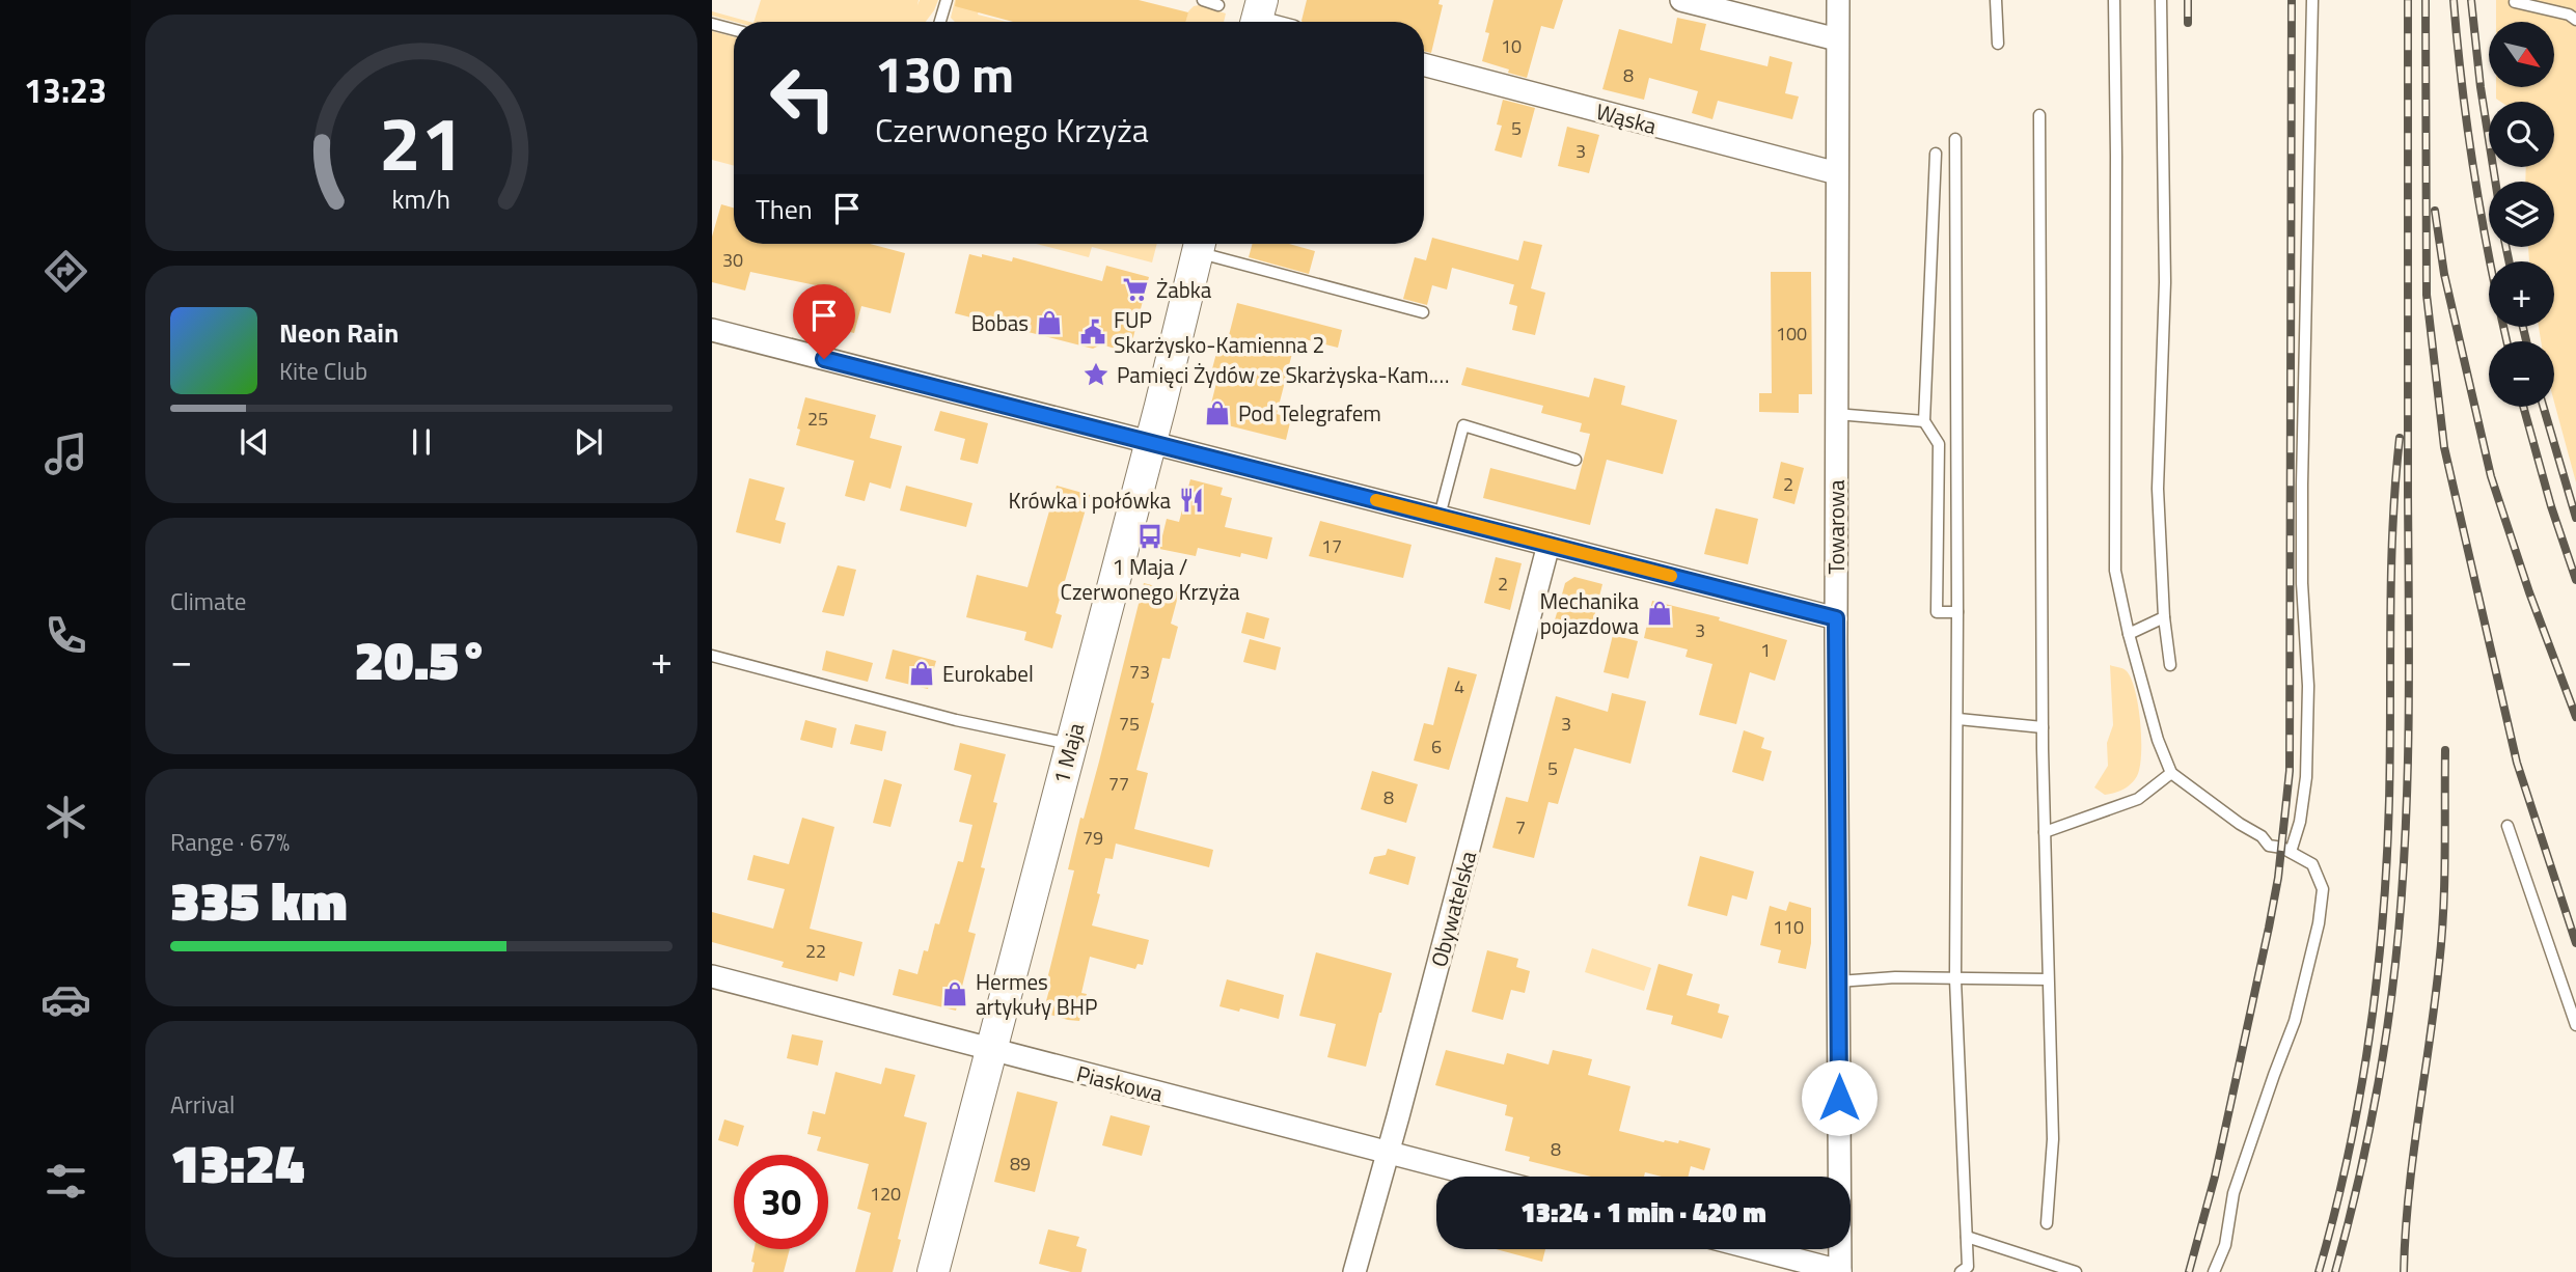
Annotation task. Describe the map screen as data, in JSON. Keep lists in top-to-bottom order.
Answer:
{
  "streets": {
    "street": [
      "Wąska",
      "Towarowa",
      "1 Maja",
      "Obywatelska",
      "Piaskowa"
    ]
  },
  "crossings": [
    ["Wąska", "Towarowa"],
    ["1 Maja", "Piaskowa"],
    ["Obywatelska", "Piaskowa"]
  ],
  "places": {
    "supermarket": ["Żabka"],
    "shop": [
      "Bobas",
      "Pod Telegrafem",
      "Mechanika pojazdowa",
      "Eurokabel",
      "Hermes artykuły BHP"
    ],
    "public building": ["FUP Skarżysko-Kamienna 2"],
    "place": ["Pamięci Żydów ze Skarżyska-Kam.…"],
    "restaurant": ["Krówka i połówka"],
    "bus stop": ["1 Maja / Czerwonego Krzyża"]
  },
  "house_numbers": [
    "10",
    "8",
    "5",
    "3",
    "30",
    "100",
    "25",
    "2",
    "17",
    "2",
    "3",
    "1",
    "73",
    "4",
    "75",
    "3",
    "6",
    "5",
    "77",
    "8",
    "7",
    "79",
    "110",
    "22",
    "8",
    "89",
    "120"
  ],
  "north": "bottom right",
  "page": {
    "tabs": "13:23",
    "map_buttons": ["+", "−"],
    "turn": ["130 m", "Czerwonego Krzyża"],
    "then": "Then",
    "song": ["Neon Rain", "Kite Club"],
    "tile": [
      "Climate",
      ["Range · 67%", "335 km"],
      ["Arrival", "13:24"]
    ],
    "heat": ["−", "20.5°", "+"],
    "limit": "30",
    "trip": "13:24 · 1 min · 420 m",
    "gauge": ["21", "km/h"]
  }
}
